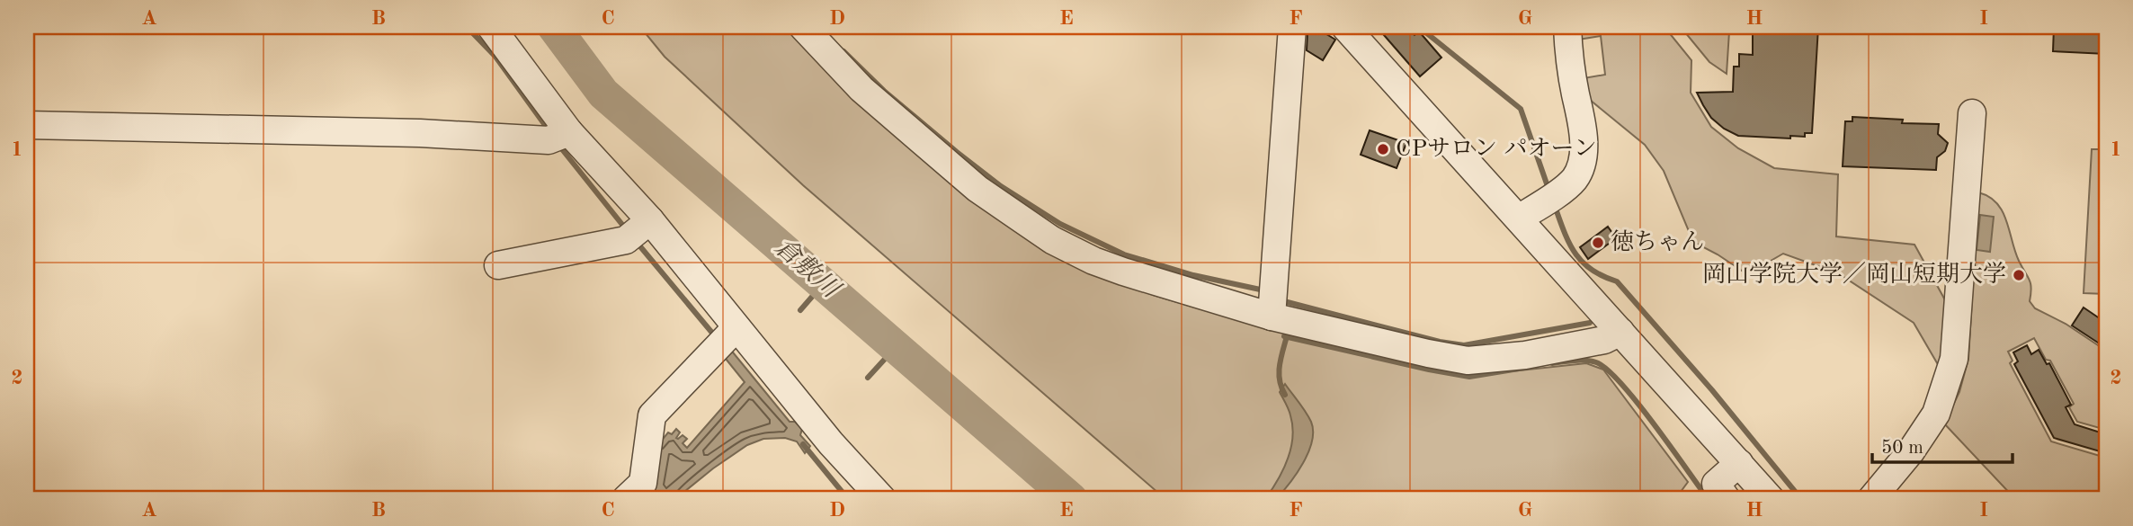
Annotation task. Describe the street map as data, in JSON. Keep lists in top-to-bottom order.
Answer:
{
  "water": ["倉敷川"],
  "places": ["CPサロン パオーン", "徳ちゃん", "岡山学院大学／岡山短期大学"],
  "scale_bar": "50 m",
  "grid": {
    "columns": [
      "A",
      "B",
      "C",
      "D",
      "E",
      "F",
      "G",
      "H",
      "I"
    ],
    "rows": ["1", "2"]
  }
}
